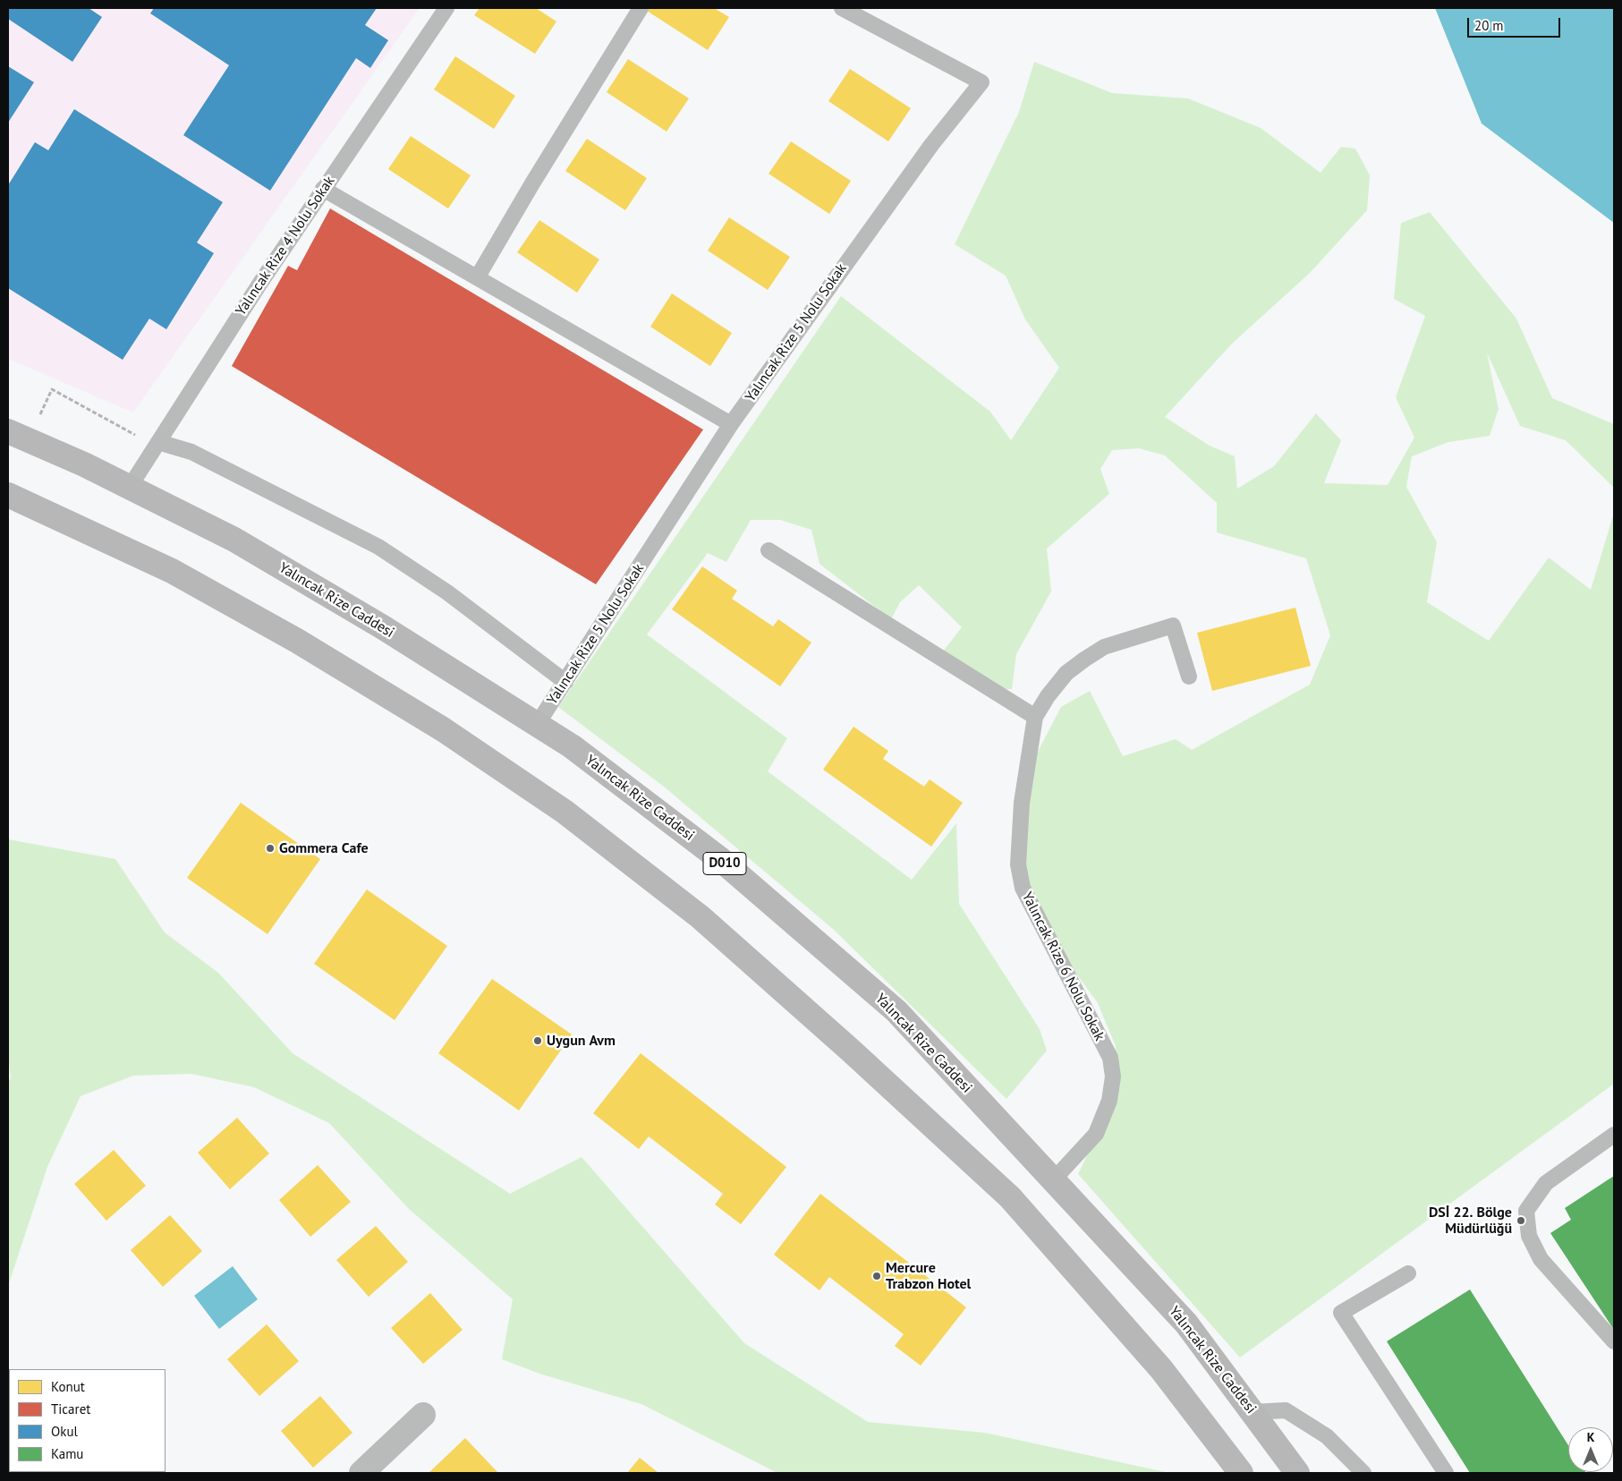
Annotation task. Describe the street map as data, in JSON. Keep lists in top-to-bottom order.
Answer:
{
  "streets": {
    "highway": ["Yalıncak Rize Caddesi", "D010"],
    "lane": ["Yalıncak Rize 4 Nolu Sokak", "Yalıncak Rize 5 Nolu Sokak", "Yalıncak Rize 6 Nolu Sokak"]
  },
  "crossings": [
    ["Yalıncak Rize 4 Nolu Sokak", "Yalıncak Rize Caddesi"],
    ["Yalıncak Rize 5 Nolu Sokak", "Yalıncak Rize Caddesi"],
    ["Yalıncak Rize Caddesi", "Yalıncak Rize 6 Nolu Sokak"]
  ],
  "places": [
    "Gommera Cafe",
    "Uygun Avm",
    "DSİ 22. Bölge Müdürlüğü",
    "Mercure Trabzon Hotel"
  ],
  "legend": [
    "Konut",
    "Ticaret",
    "Okul",
    "Kamu"
  ],
  "scale_bar": "20 m",
  "north": "top"
}
